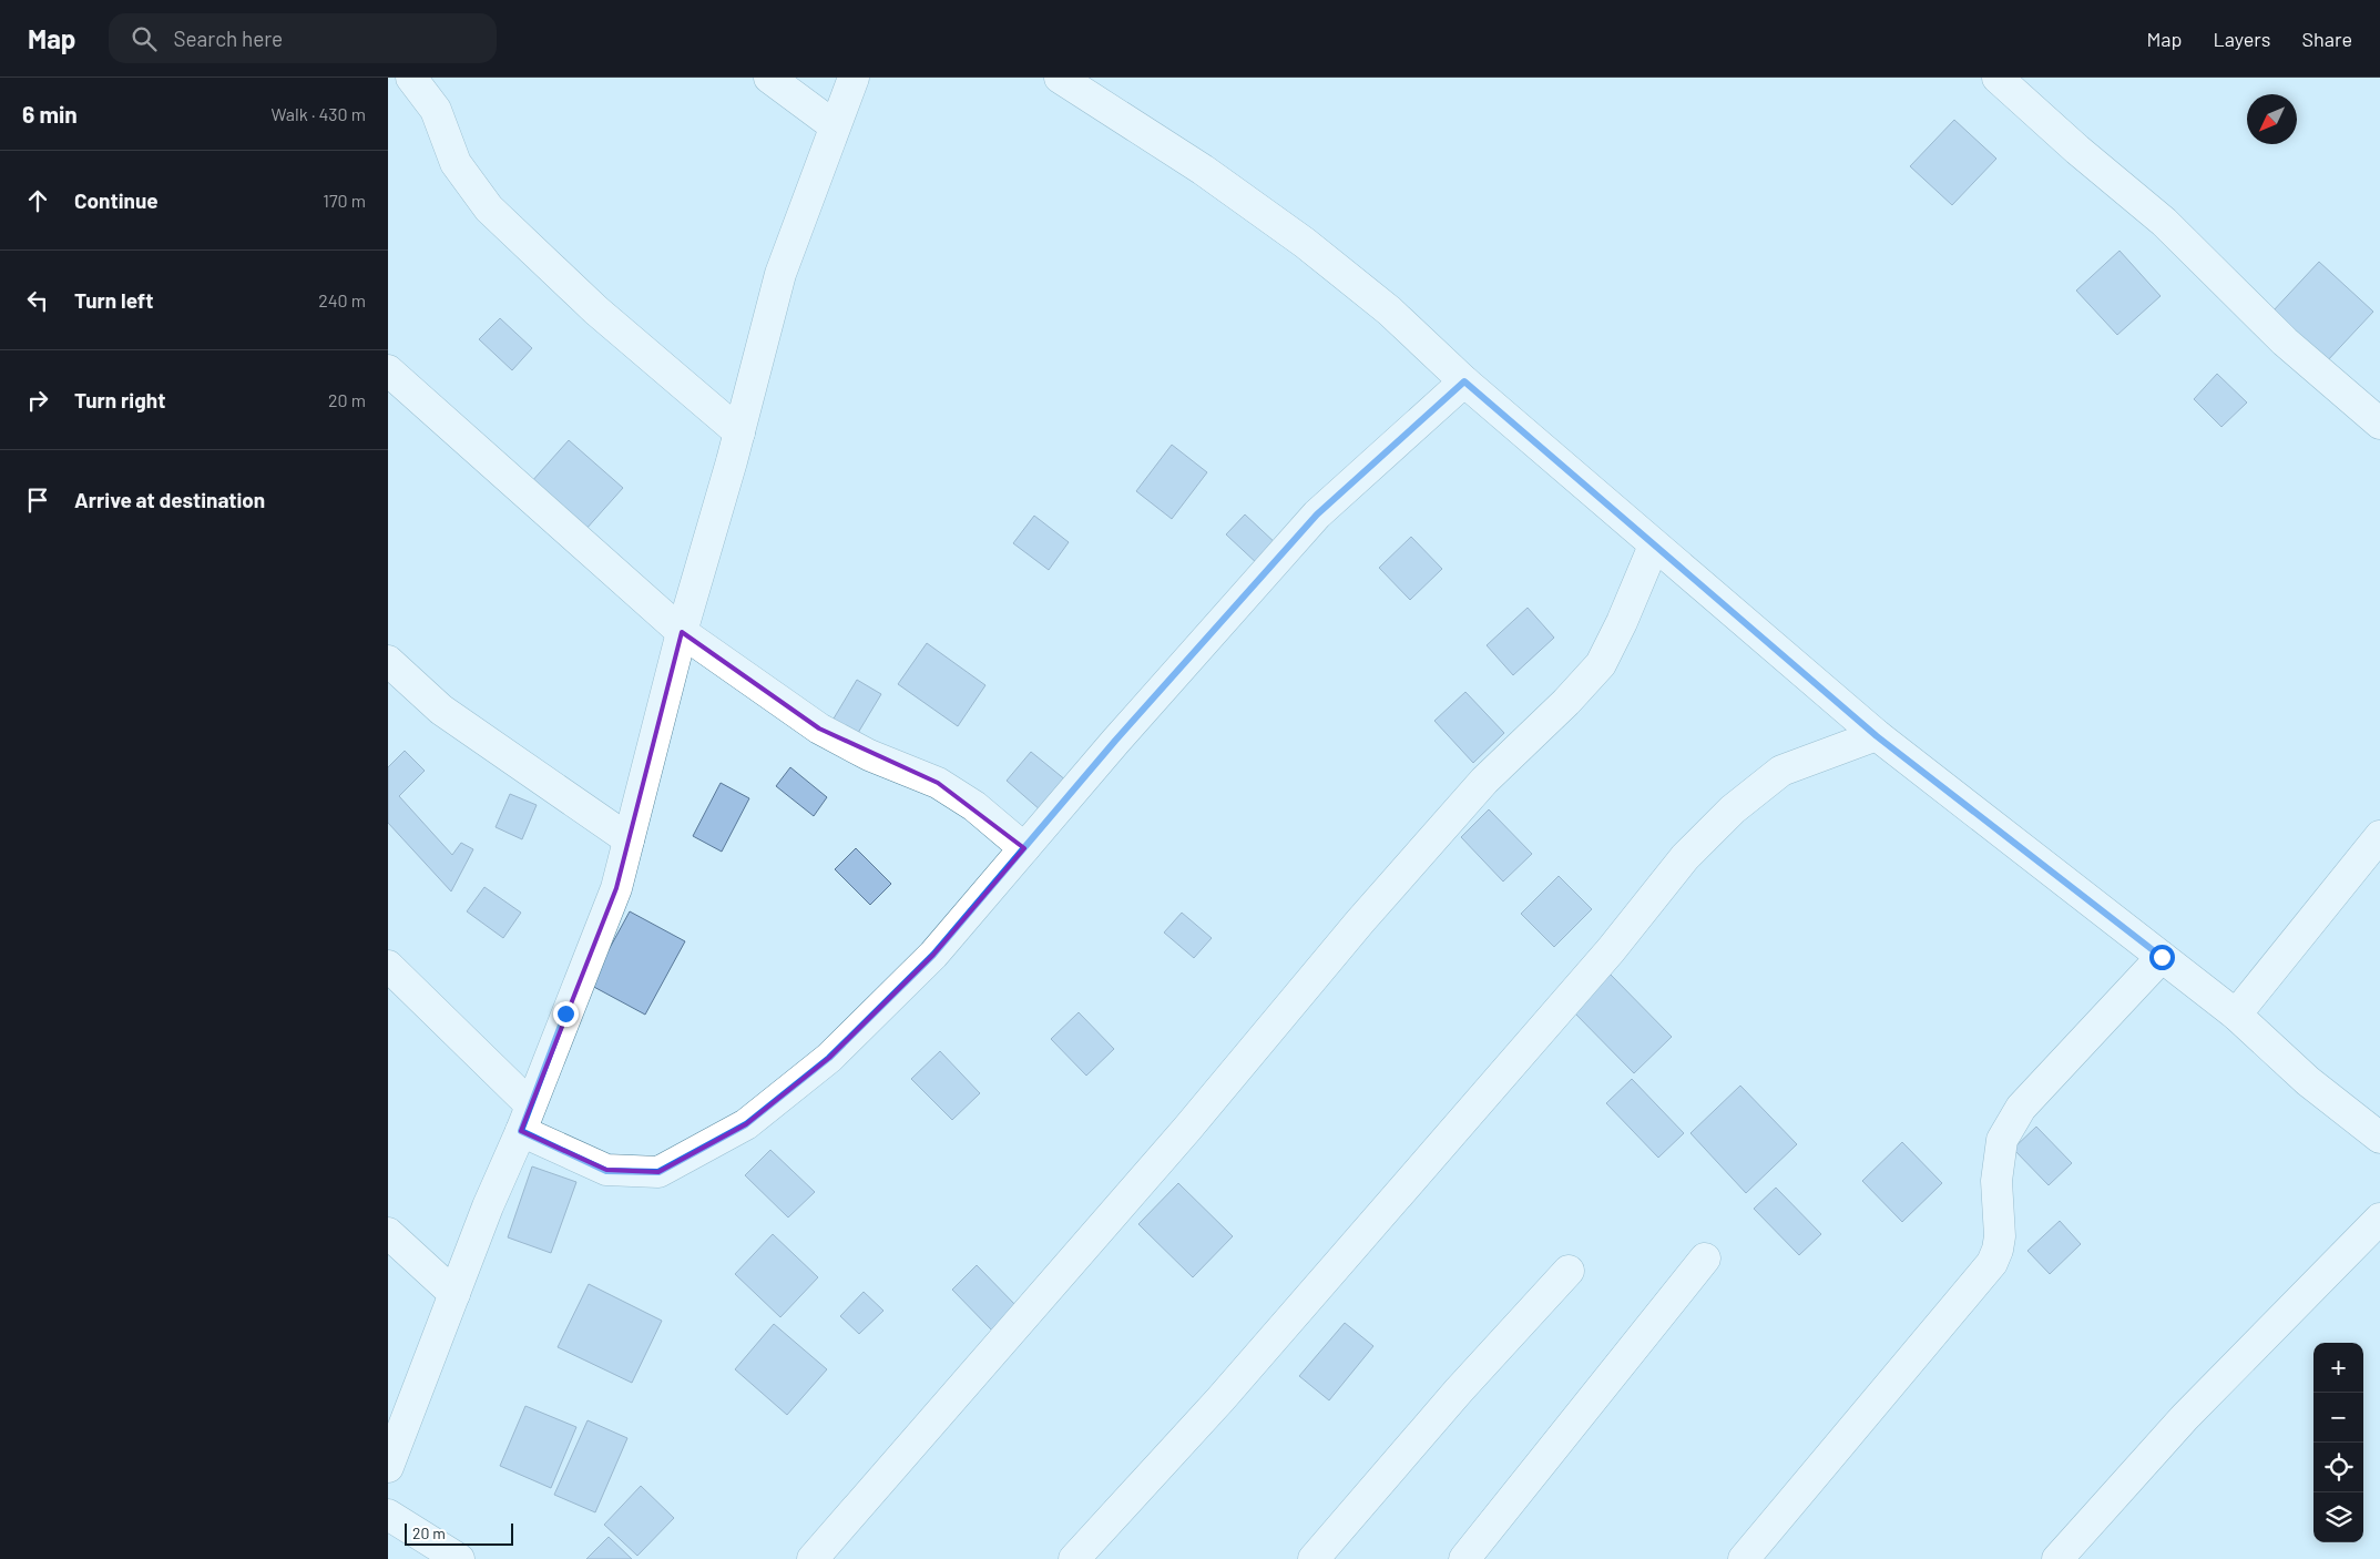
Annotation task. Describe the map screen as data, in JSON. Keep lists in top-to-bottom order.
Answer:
{
  "scale_bar": "20 m",
  "north": "bottom left",
  "page": {
    "header": "Map",
    "search": "Search here",
    "nav": ["Map", "Layers", "Share"],
    "heading": ["6 min", "Walk · 430 m"],
    "list": [
      ["Continue", "170 m"],
      ["Turn left", "240 m"],
      ["Turn right", "20 m"],
      "Arrive at destination"
    ],
    "map_buttons": ["+", "−"],
    "scale": "20 m"
  }
}
